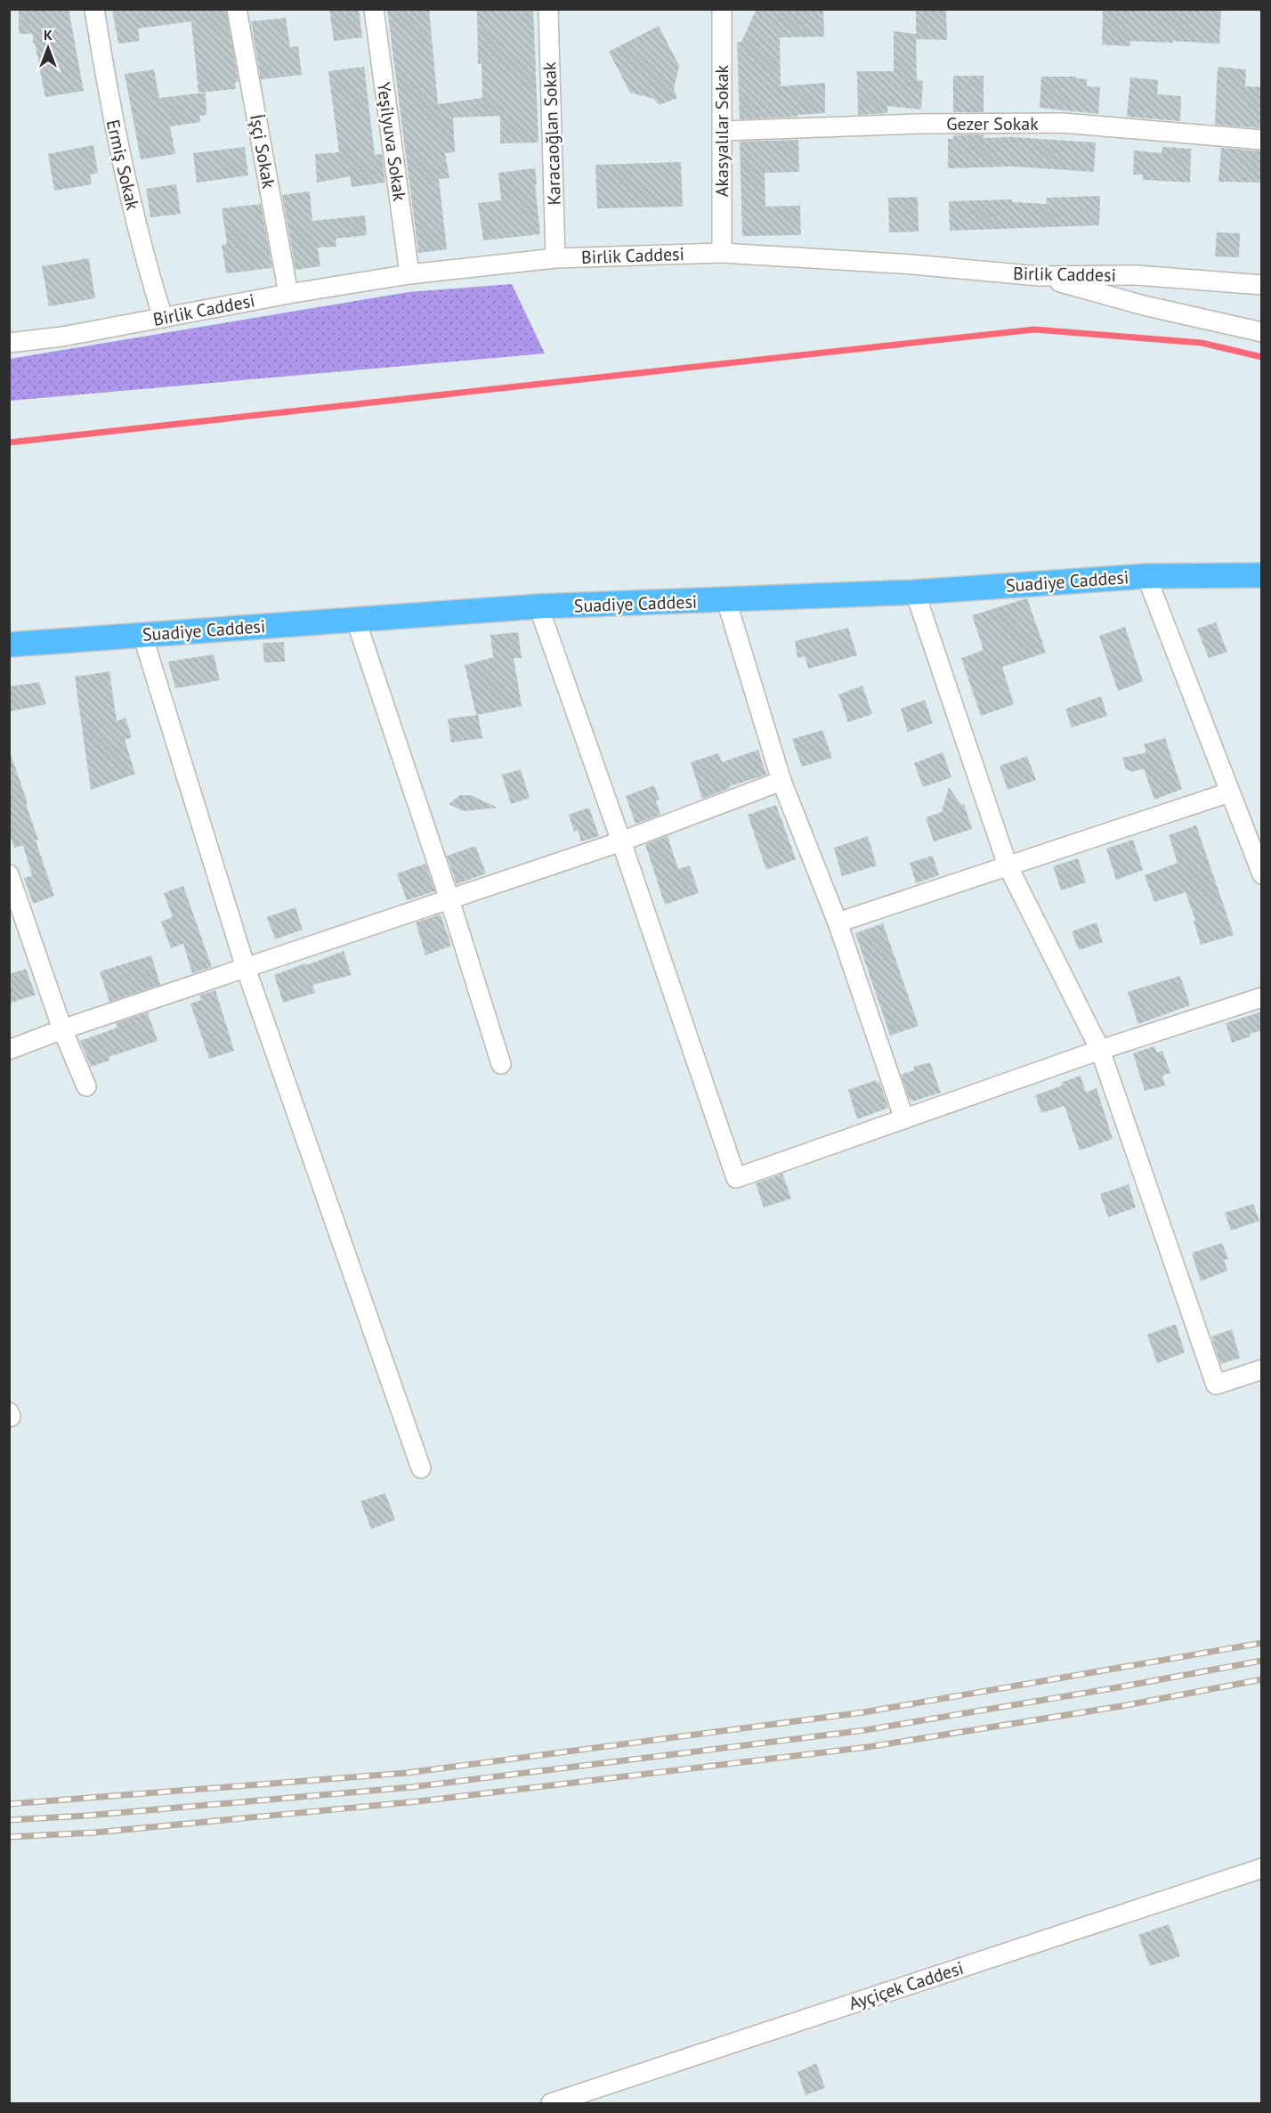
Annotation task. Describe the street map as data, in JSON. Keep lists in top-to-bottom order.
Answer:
{
  "streets": {
    "main road": ["Suadiye Caddesi"],
    "street": [
      "Gezer Sokak",
      "Akasyalılar Sokak",
      "Karacaoğlan Sokak",
      "Yeşilyuva Sokak",
      "İşçi Sokak",
      "Ermiş Sokak",
      "Birlik Caddesi",
      "Ayçiçek Caddesi"
    ]
  },
  "crossings": [
    ["Gezer Sokak", "Akasyalılar Sokak"],
    ["Akasyalılar Sokak", "Birlik Caddesi"],
    ["Karacaoğlan Sokak", "Birlik Caddesi"],
    ["Yeşilyuva Sokak", "Birlik Caddesi"],
    ["İşçi Sokak", "Birlik Caddesi"],
    ["Ermiş Sokak", "Birlik Caddesi"]
  ],
  "north": "top"
}
